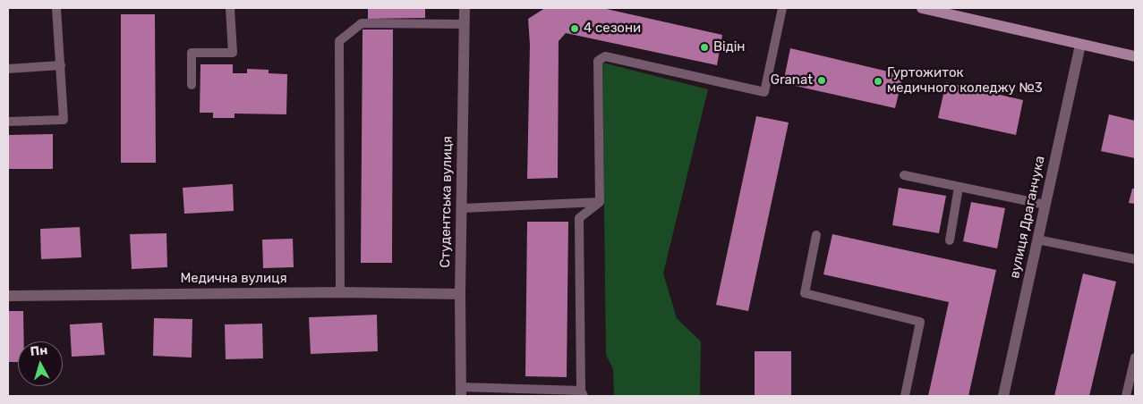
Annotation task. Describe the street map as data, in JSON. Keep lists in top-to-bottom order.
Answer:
{
  "streets": {
    "street": ["Студентська вулиця", "вулиця Драганчука", "Медична вулиця"]
  },
  "crossings": [
    ["Студентська вулиця", "Медична вулиця"]
  ],
  "places": [
    "4 сезони",
    "Відін",
    "Granat",
    "Гуртожиток медичного коледжу №3"
  ],
  "north": "top"
}
